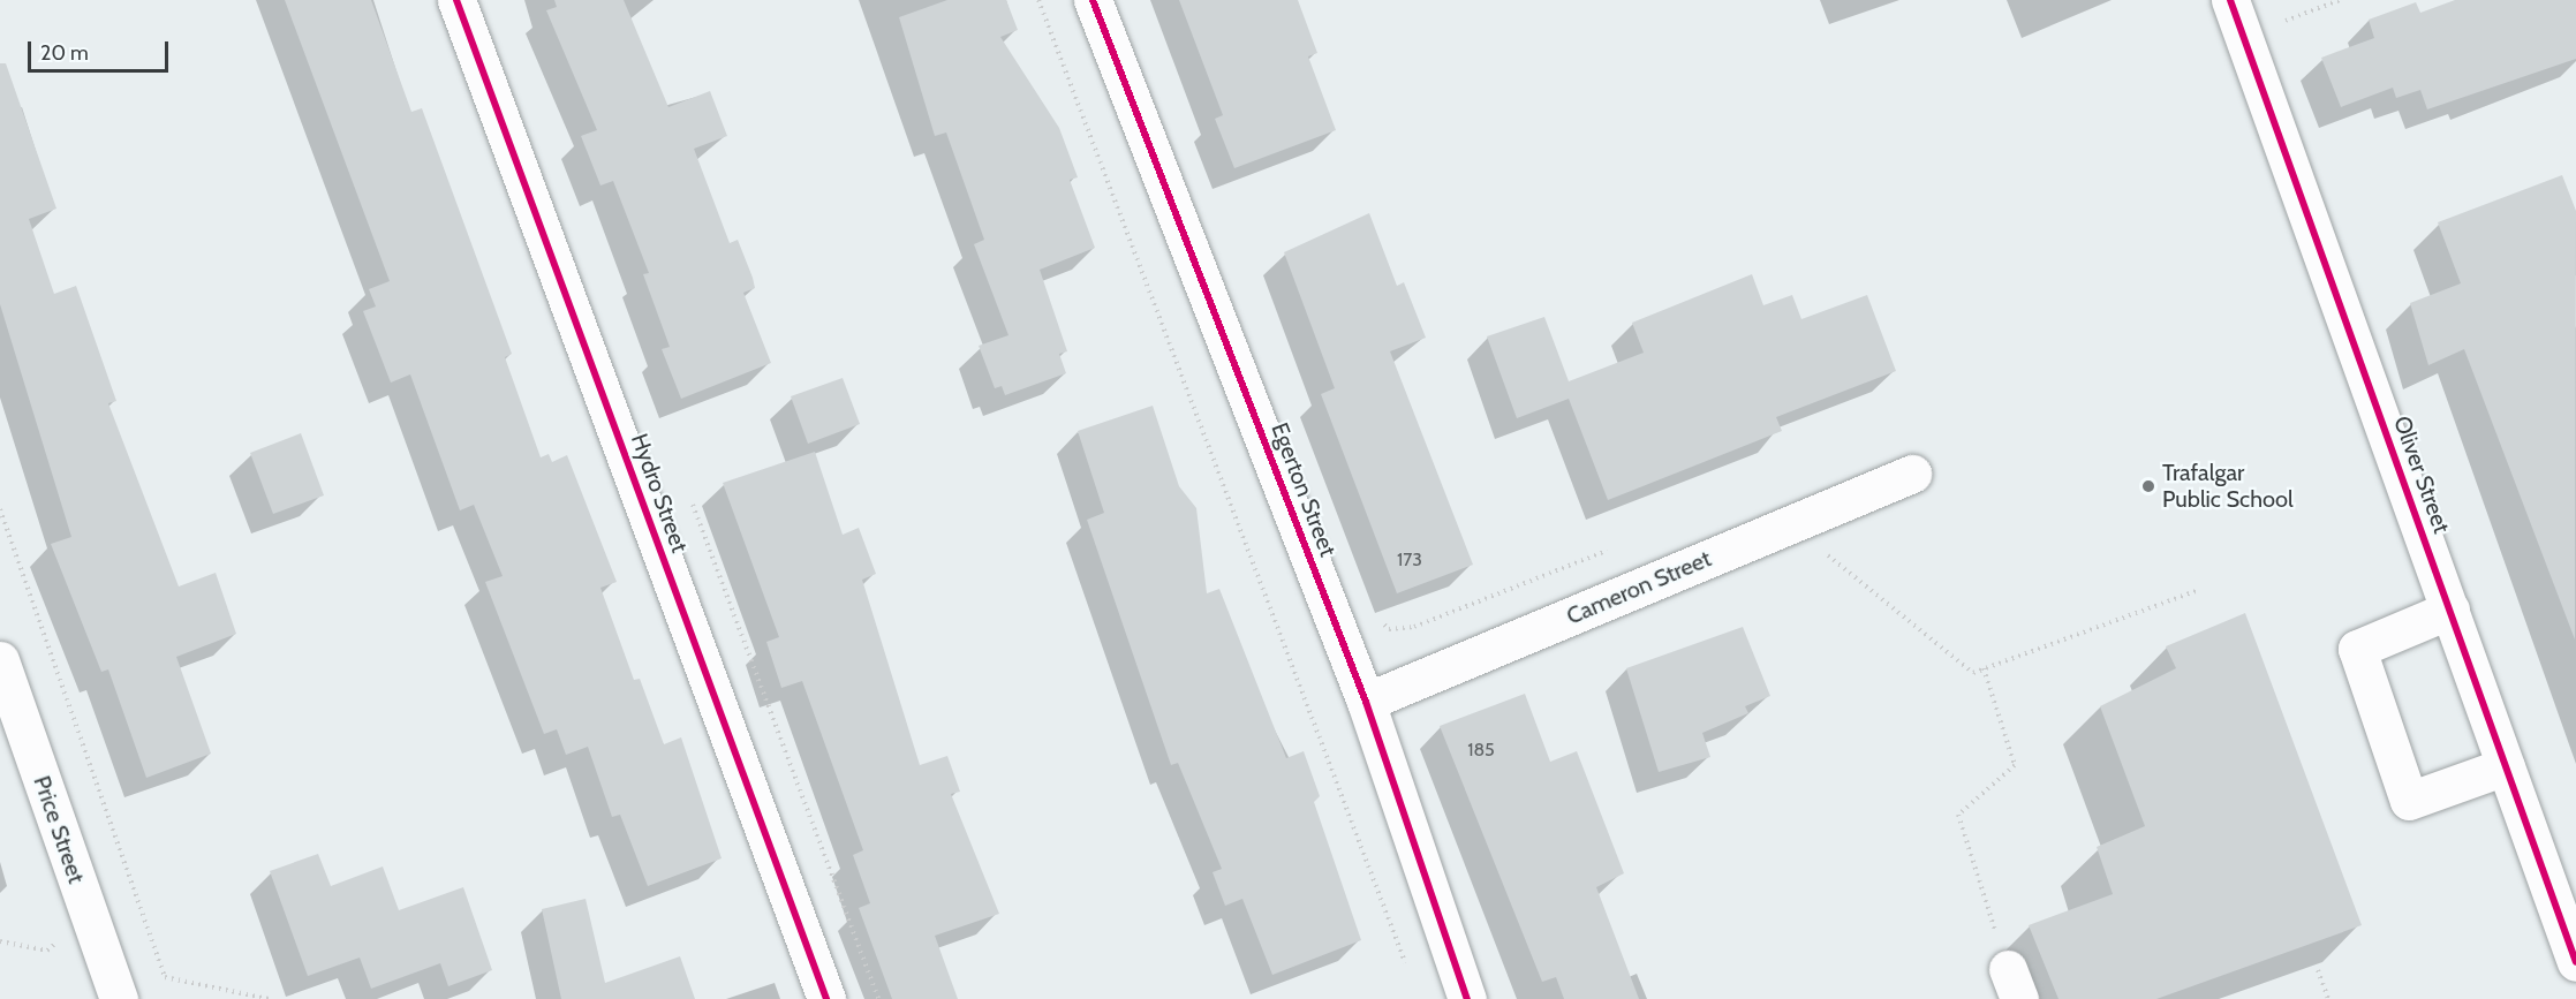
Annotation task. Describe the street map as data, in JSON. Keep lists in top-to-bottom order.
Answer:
{
  "streets": {
    "street": [
      "Oliver Street",
      "Egerton Street",
      "Hydro Street",
      "Cameron Street",
      "Price Street"
    ]
  },
  "crossings": [
    ["Egerton Street", "Cameron Street"]
  ],
  "places": ["Trafalgar Public School"],
  "house_numbers": ["173", "185"],
  "scale_bar": "20 m"
}
